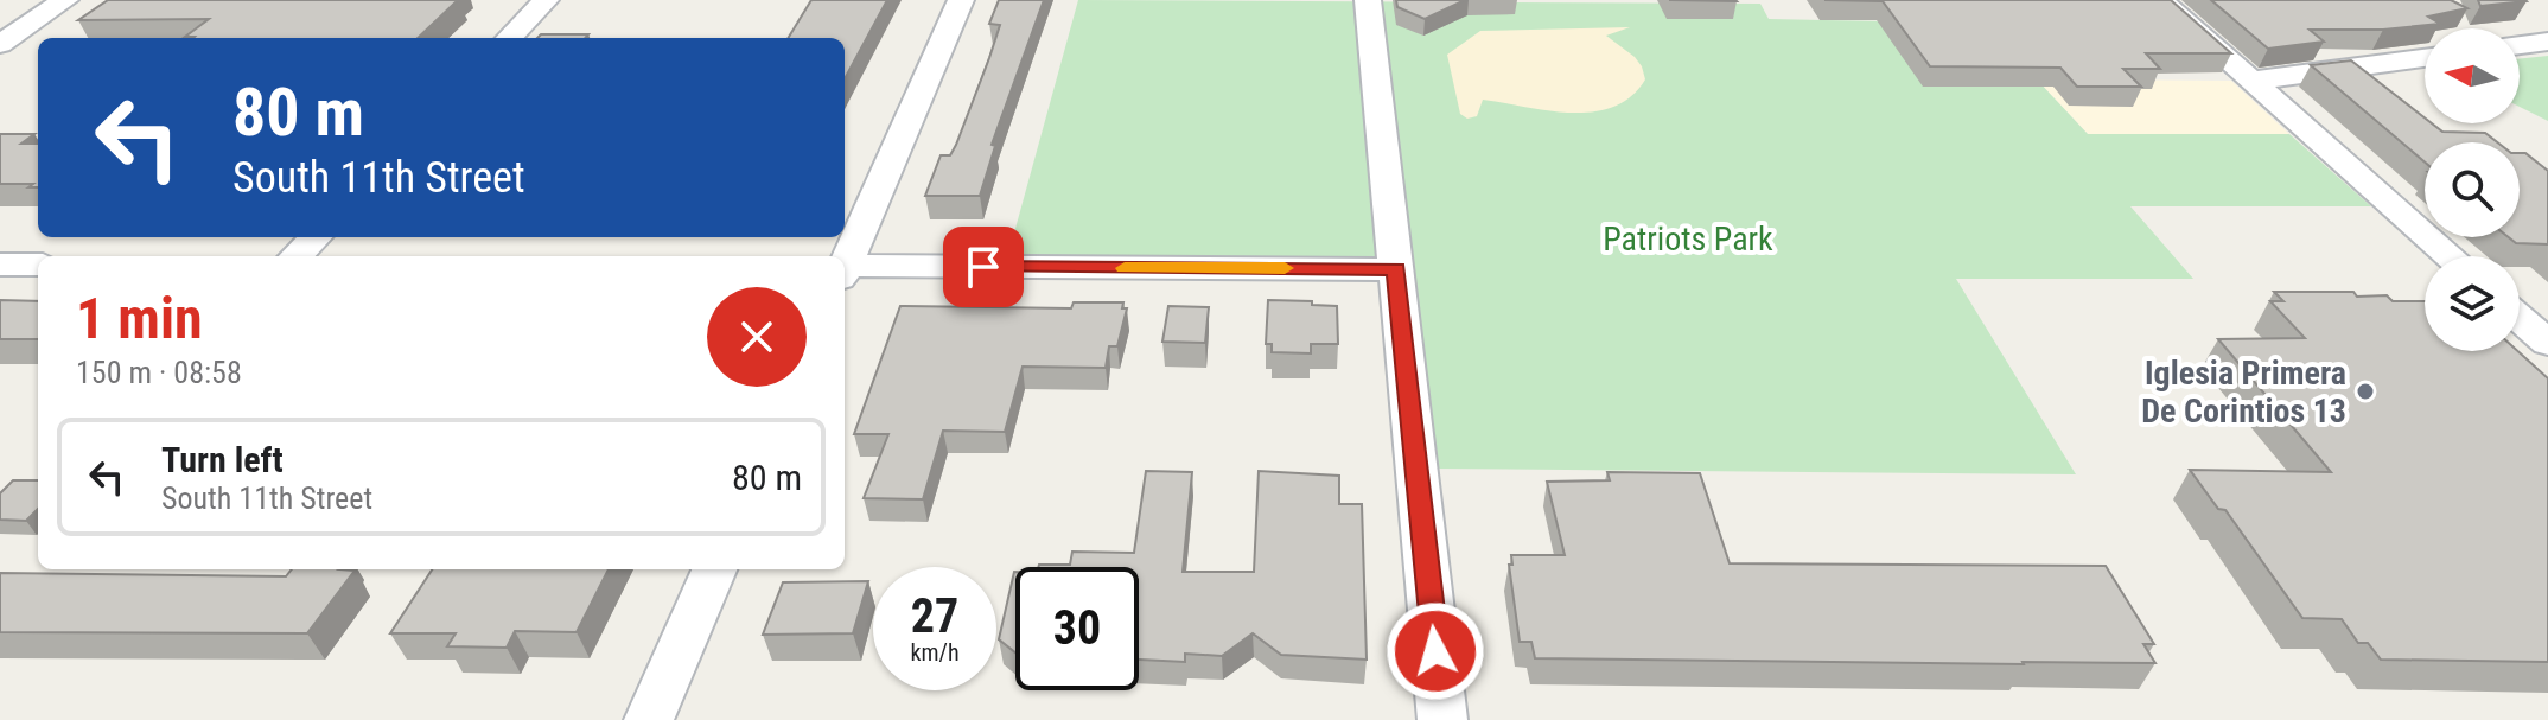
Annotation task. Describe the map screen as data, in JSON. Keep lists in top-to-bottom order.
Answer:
{
  "parks": ["Patriots Park"],
  "places": ["Iglesia Primera De Corintios 13"],
  "north": "left",
  "page": {
    "turn": ["80 m", "South 11th Street"],
    "heading": ["1 min", "150 m · 08:58"],
    "list": [
      {
        "name": "Turn left",
        "note": "South 11th Street",
        "value": "80 m"
      }
    ],
    "speed": "27 km/h",
    "limit": "30"
  }
}
